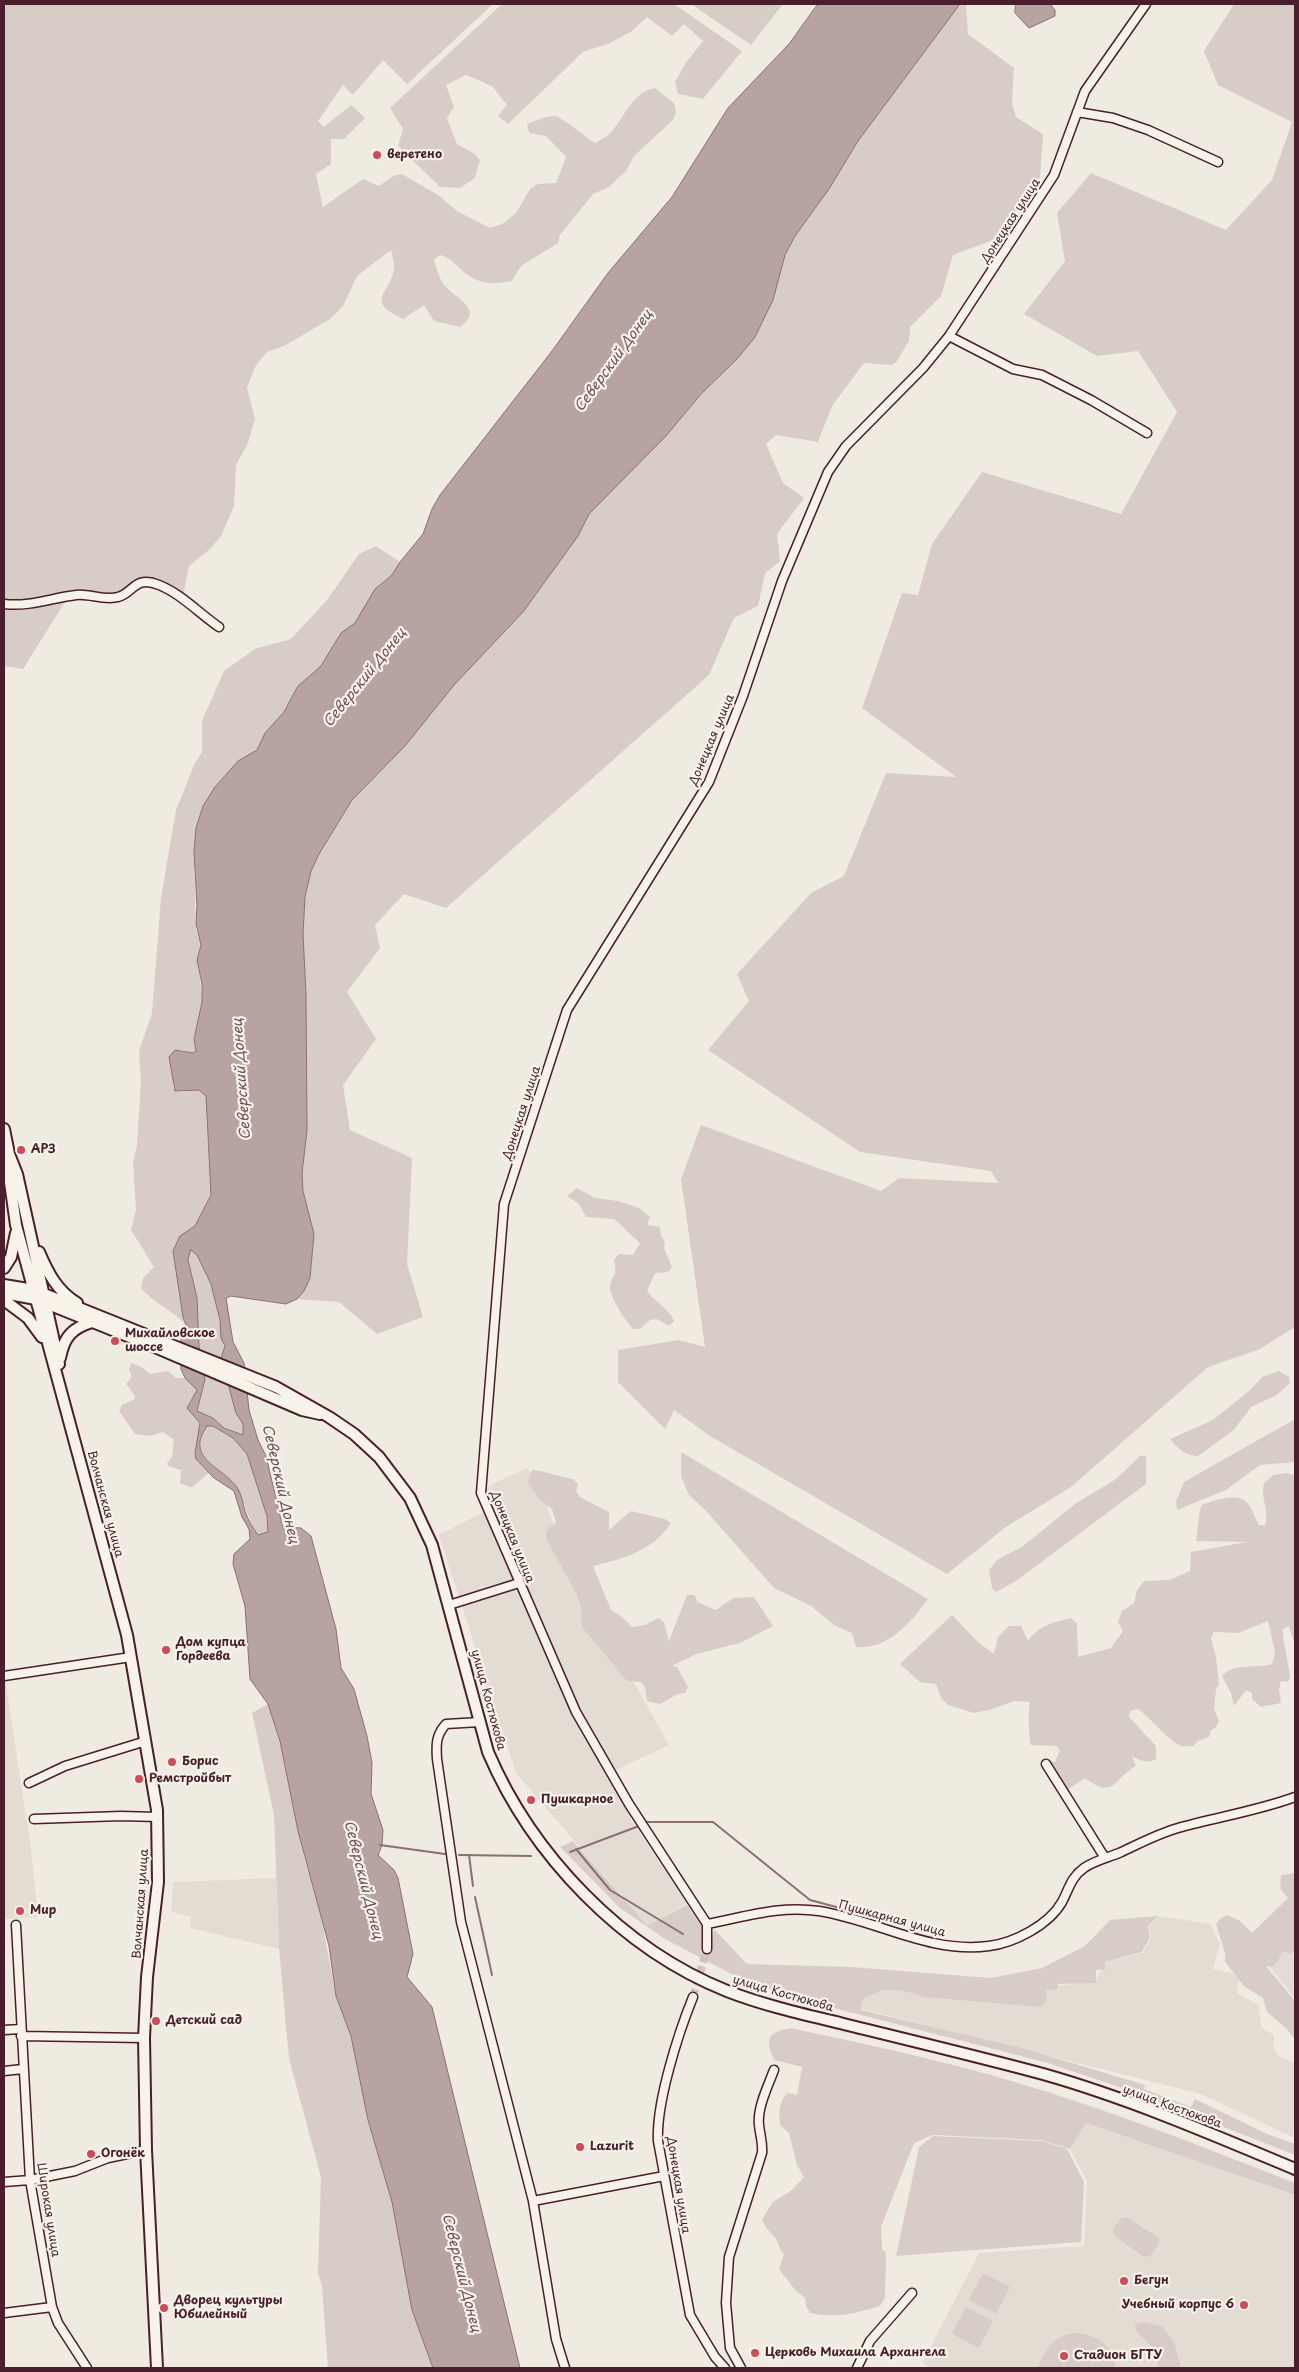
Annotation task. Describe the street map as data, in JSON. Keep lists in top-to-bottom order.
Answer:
{
  "streets": {
    "main road": ["Волчанская улица", "улица Костюкова"],
    "street": ["Донецкая улица", "Пушкарная улица", "Широкая улица"]
  },
  "crossings": [
    ["Донецкая улица", "Пушкарная улица"],
    ["Волчанская улица", "улица Костюкова"]
  ],
  "water": ["Северский Донец"],
  "places": [
    "веретено",
    "АРЗ",
    "Михайловское шоссе",
    "Дом купца Гордеева",
    "Борис",
    "Ремстройбыт",
    "Пушкарное",
    "Мир",
    "Детский сад",
    "Lazurit",
    "Огонёк",
    "Бегун",
    "Учебный корпус 6",
    "Дворец культуры Юбилейный",
    "Церковь Михаила Архангела",
    "Стадион БГТУ"
  ]
}
